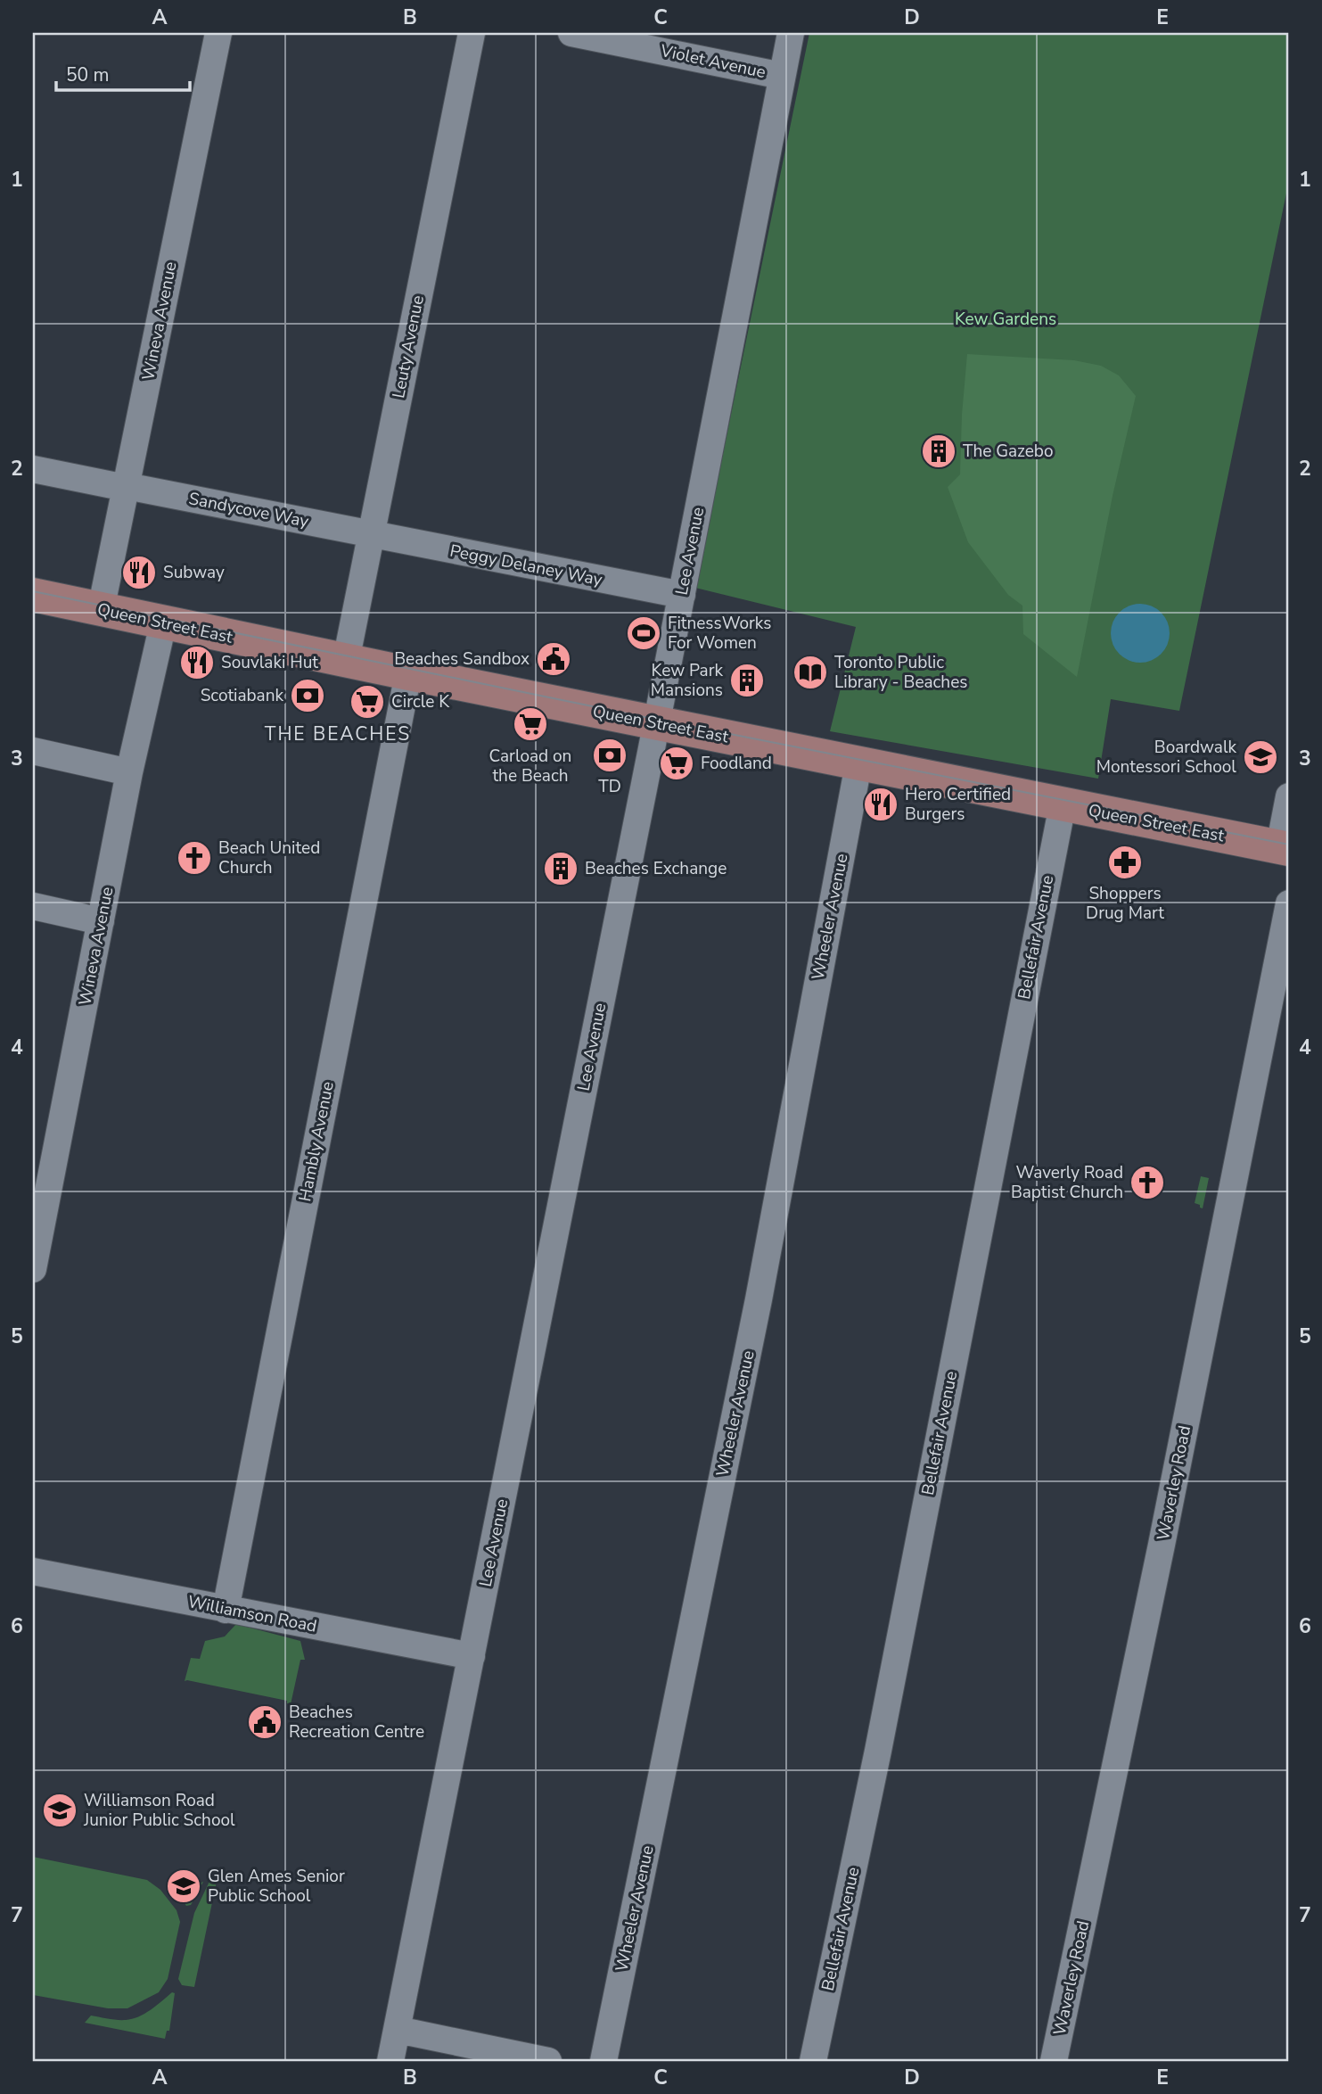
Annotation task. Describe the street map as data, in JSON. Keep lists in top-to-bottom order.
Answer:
{
  "streets": {
    "main road": ["Queen Street East"],
    "street": [
      "Violet Avenue",
      "Wineva Avenue",
      "Leuty Avenue",
      "Sandycove Way",
      "Lee Avenue",
      "Peggy Delaney Way",
      "Wheeler Avenue",
      "Bellefair Avenue",
      "Hambly Avenue",
      "Waverley Road",
      "Williamson Road"
    ]
  },
  "crossings": [
    ["Violet Avenue", "Lee Avenue"],
    ["Wineva Avenue", "Sandycove Way"],
    ["Wineva Avenue", "Queen Street East"],
    ["Leuty Avenue", "Sandycove Way"],
    ["Leuty Avenue", "Peggy Delaney Way"],
    ["Leuty Avenue", "Queen Street East"],
    ["Sandycove Way", "Peggy Delaney Way"],
    ["Lee Avenue", "Peggy Delaney Way"],
    ["Lee Avenue", "Queen Street East"],
    ["Lee Avenue", "Williamson Road"],
    ["Queen Street East", "Wheeler Avenue"],
    ["Queen Street East", "Bellefair Avenue"],
    ["Queen Street East", "Hambly Avenue"],
    ["Hambly Avenue", "Williamson Road"]
  ],
  "districts": ["THE BEACHES"],
  "parks": ["Kew Gardens"],
  "places": {
    "building": ["The Gazebo", "Kew Park Mansions", "Beaches Exchange"],
    "restaurant": ["Subway", "Souvlaki Hut", "Hero Certified Burgers"],
    "sports": ["FitnessWorks For Women"],
    "public building": ["Beaches Sandbox", "Beaches Recreation Centre"],
    "library": ["Toronto Public Library - Beaches"],
    "bank": ["Scotiabank", "TD"],
    "supermarket": ["Circle K", "Carload on the Beach", "Foodland"],
    "school or university": ["Boardwalk Montessori School", "Williamson Road Junior Public School", "Glen Ames Senior Public School"],
    "church": ["Beach United Church", "Waverly Road Baptist Church"],
    "pharmacy": ["Shoppers Drug Mart"]
  },
  "scale_bar": "50 m",
  "grid": {
    "columns": [
      "A",
      "B",
      "C",
      "D",
      "E"
    ],
    "rows": [
      "1",
      "2",
      "3",
      "4",
      "5",
      "6",
      "7"
    ]
  }
}
